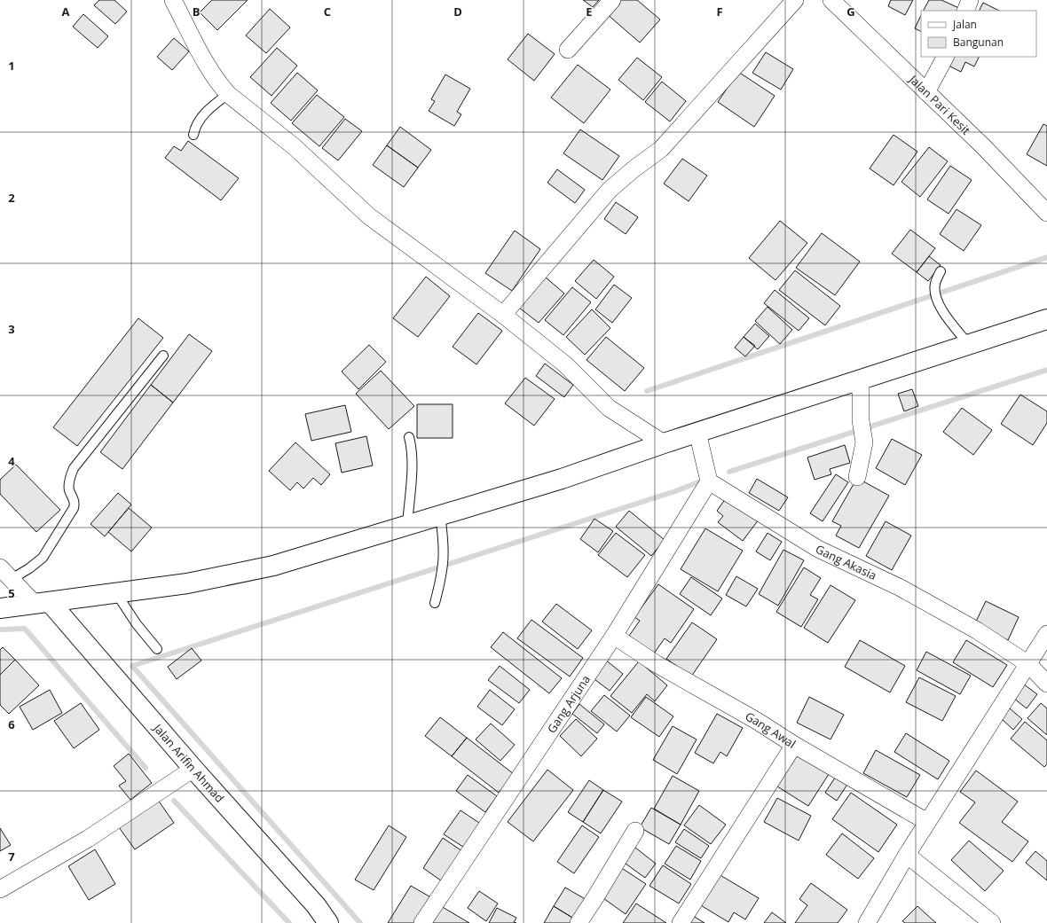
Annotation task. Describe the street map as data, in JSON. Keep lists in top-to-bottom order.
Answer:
{
  "streets": {
    "main road": ["Jalan Arifin Ahmad"],
    "street": [
      "Jalan Pari Kesit",
      "Gang Akasia",
      "Gang Arjuna",
      "Gang Awal"
    ]
  },
  "crossings": [
    ["Gang Akasia", "Gang Arjuna"],
    ["Gang Arjuna", "Gang Awal"]
  ],
  "legend": ["Jalan", "Bangunan"],
  "grid": {
    "columns": [
      "A",
      "B",
      "C",
      "D",
      "E",
      "F",
      "G"
    ],
    "rows": [
      "1",
      "2",
      "3",
      "4",
      "5",
      "6",
      "7"
    ]
  }
}
